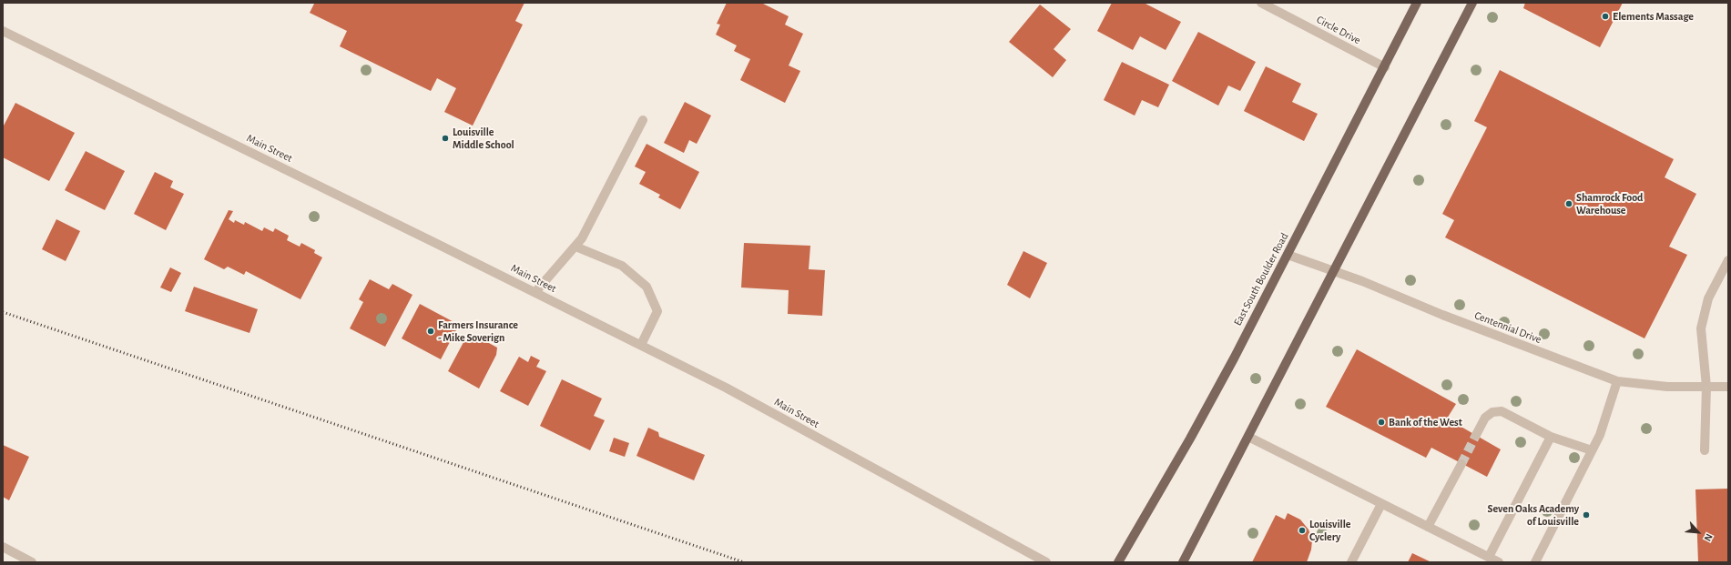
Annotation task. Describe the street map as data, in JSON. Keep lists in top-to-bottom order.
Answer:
{
  "streets": {
    "main road": ["East South Boulder Road"],
    "street": ["Circle Drive", "Main Street", "Centennial Drive"]
  },
  "crossings": [
    ["Circle Drive", "East South Boulder Road"],
    ["East South Boulder Road", "Centennial Drive"]
  ],
  "places": [
    "Elements Massage",
    "Louisville Middle School",
    "Shamrock Food Warehouse",
    "Farmers Insurance - Mike Soverign",
    "Bank of the West",
    "Seven Oaks Academy of Louisville",
    "Louisville Cyclery"
  ],
  "north": "bottom right"
}
